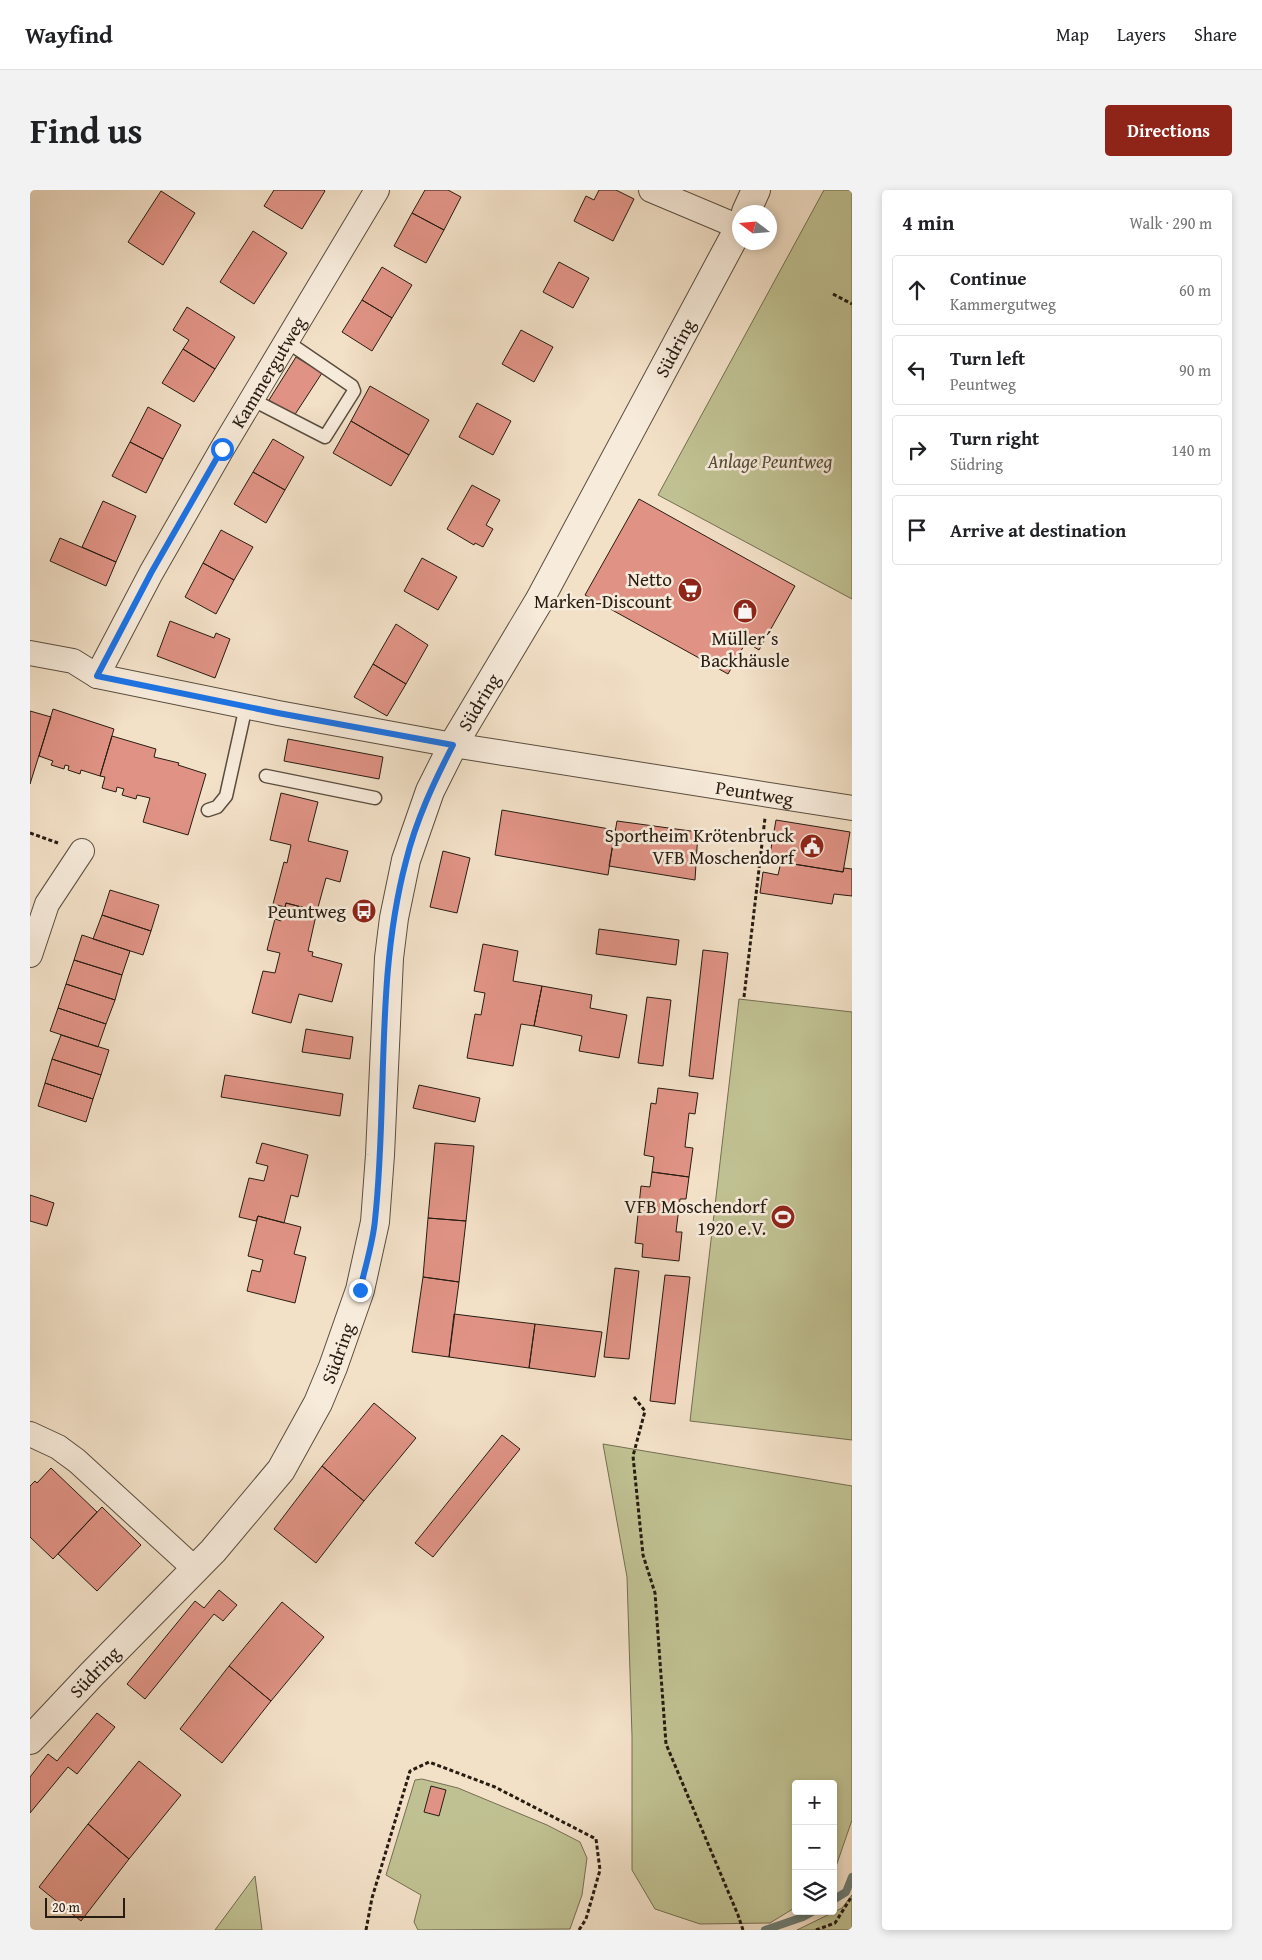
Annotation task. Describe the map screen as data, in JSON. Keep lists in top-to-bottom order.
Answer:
{
  "streets": {
    "street": ["Südring", "Kammergutweg", "Peuntweg"]
  },
  "crossings": [
    ["Südring", "Peuntweg"],
    ["Kammergutweg", "Peuntweg"]
  ],
  "parks": ["Anlage Peuntweg"],
  "places": {
    "supermarket": ["Netto Marken-Discount"],
    "shop": ["Müller´s Backhäusle"],
    "public building": ["Sportheim Krötenbruck VFB Moschendorf"],
    "bus stop": ["Peuntweg"],
    "sports": ["VFB Moschendorf 1920 e.V."]
  },
  "scale_bar": "20 m",
  "north": "left",
  "page": {
    "header": "Wayfind",
    "nav": ["Map", "Layers", "Share"],
    "title": "Find us",
    "buttons": "Directions",
    "heading": ["4 min", "Walk · 290 m"],
    "list": [
      ["Continue", "Kammergutweg", "60 m"],
      ["Turn left", "Peuntweg", "90 m"],
      ["Turn right", "Südring", "140 m"],
      "Arrive at destination"
    ],
    "map_buttons": ["+", "−"],
    "scale": "20 m"
  }
}
